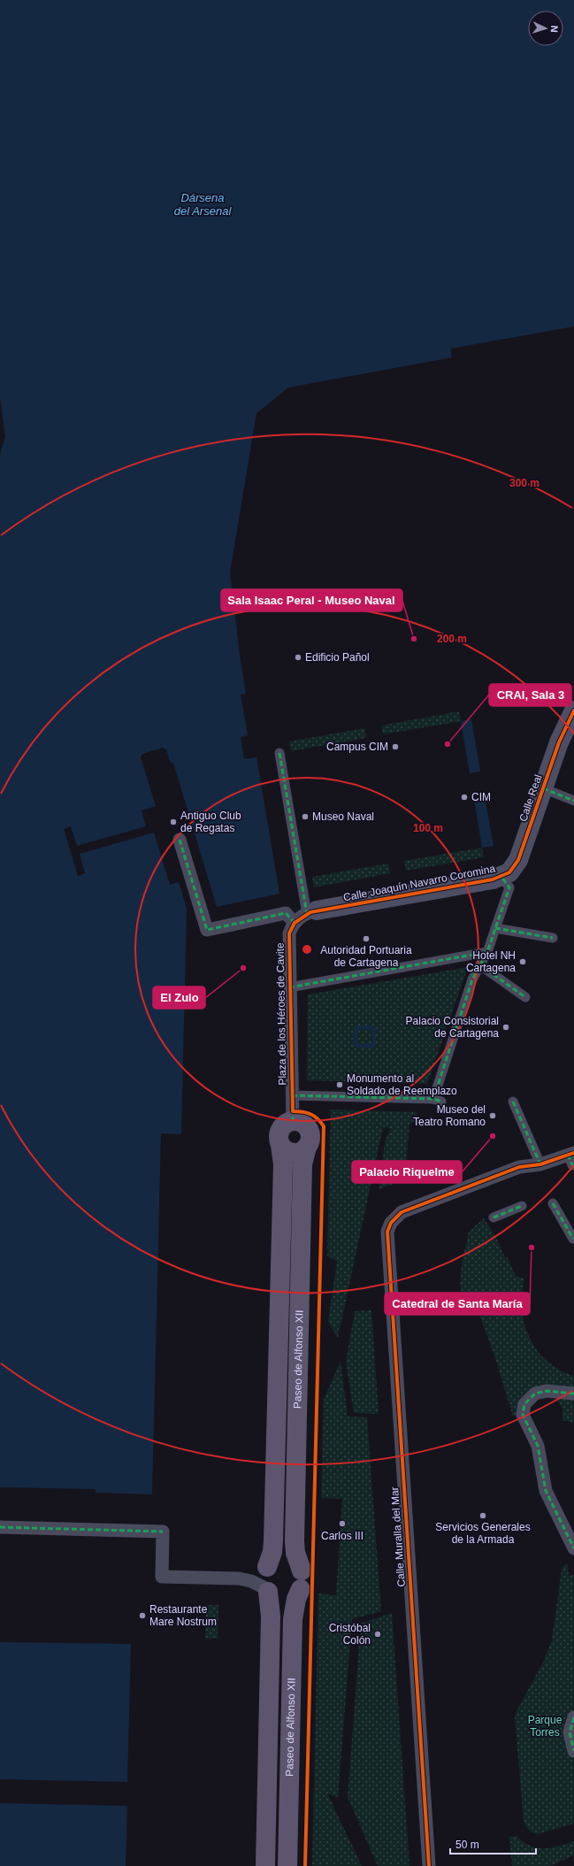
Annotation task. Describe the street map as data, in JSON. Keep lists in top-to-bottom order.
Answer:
{
  "streets": {
    "main road": ["Calle Real", "Calle Joaquín Navarro Coromina", "Paseo de Alfonso XII"],
    "street": ["Plaza de los Héroes de Cavite", "Calle Muralla del Mar"]
  },
  "crossings": [
    ["Calle Real", "Calle Joaquín Navarro Coromina"],
    ["Plaza de los Héroes de Cavite", "Paseo de Alfonso XII"]
  ],
  "water": ["Dársena del Arsenal"],
  "parks": ["Parque Torres"],
  "places": [
    "Sala Isaac Peral - Museo Naval",
    "Edificio Pañol",
    "CRAI, Sala 3",
    "Campus CIM",
    "CIM",
    "Museo Naval",
    "Antiguo Club de Regatas",
    "Autoridad Portuaria de Cartagena",
    "Hotel NH Cartagena",
    "El Zulo",
    "Palacio Consistorial de Cartagena",
    "Monumento al Soldado de Reemplazo",
    "Museo del Teatro Romano",
    "Palacio Riquelme",
    "Catedral de Santa María",
    "Servicios Generales de la Armada",
    "Carlos III",
    "Restaurante Mare Nostrum",
    "Cristóbal Colón"
  ],
  "scale_bar": "50 m",
  "north": "right",
  "rings": ["300 m", "200 m", "100 m"]
}
